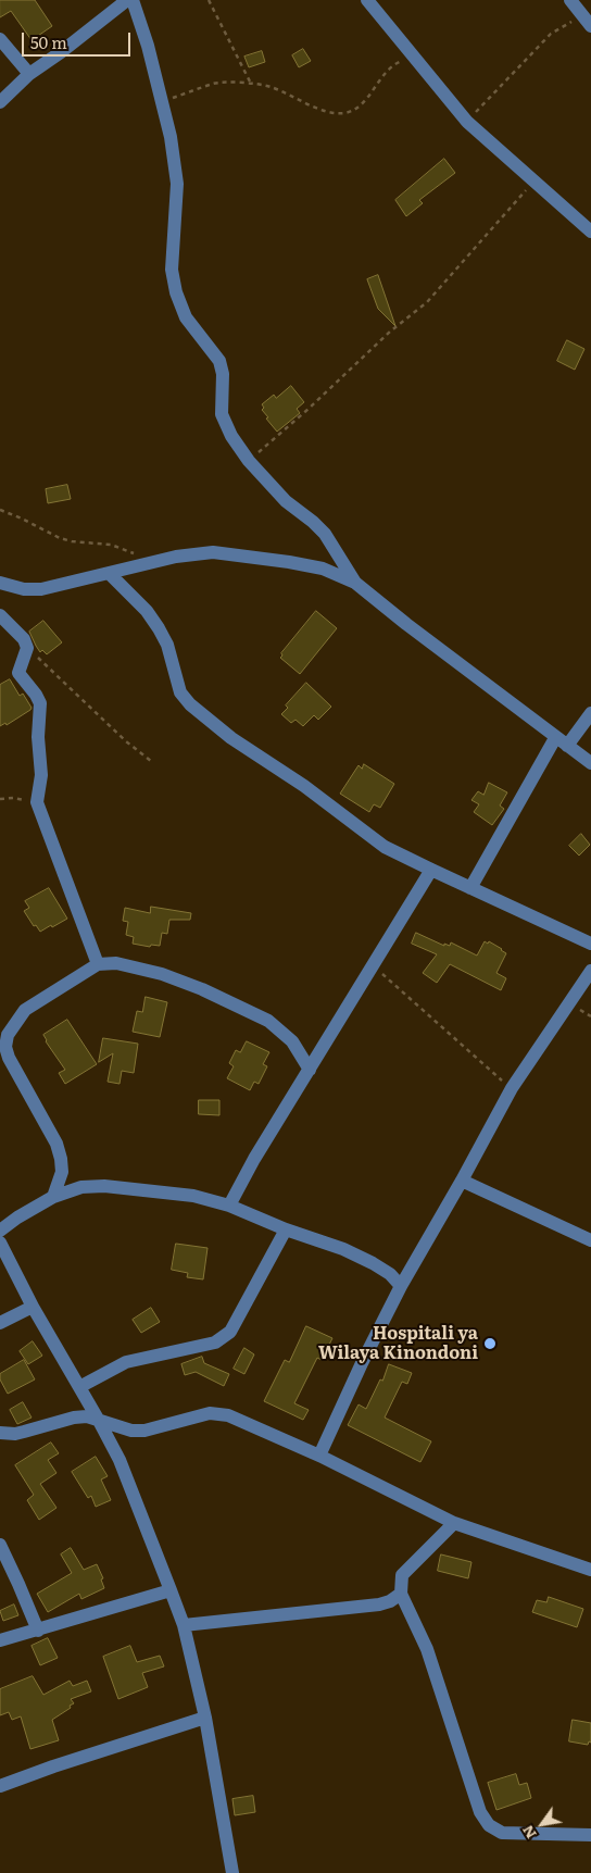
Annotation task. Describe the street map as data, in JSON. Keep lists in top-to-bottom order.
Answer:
{
  "places": ["Hospitali ya Wilaya Kinondoni"],
  "scale_bar": "50 m",
  "north": "bottom left"
}
